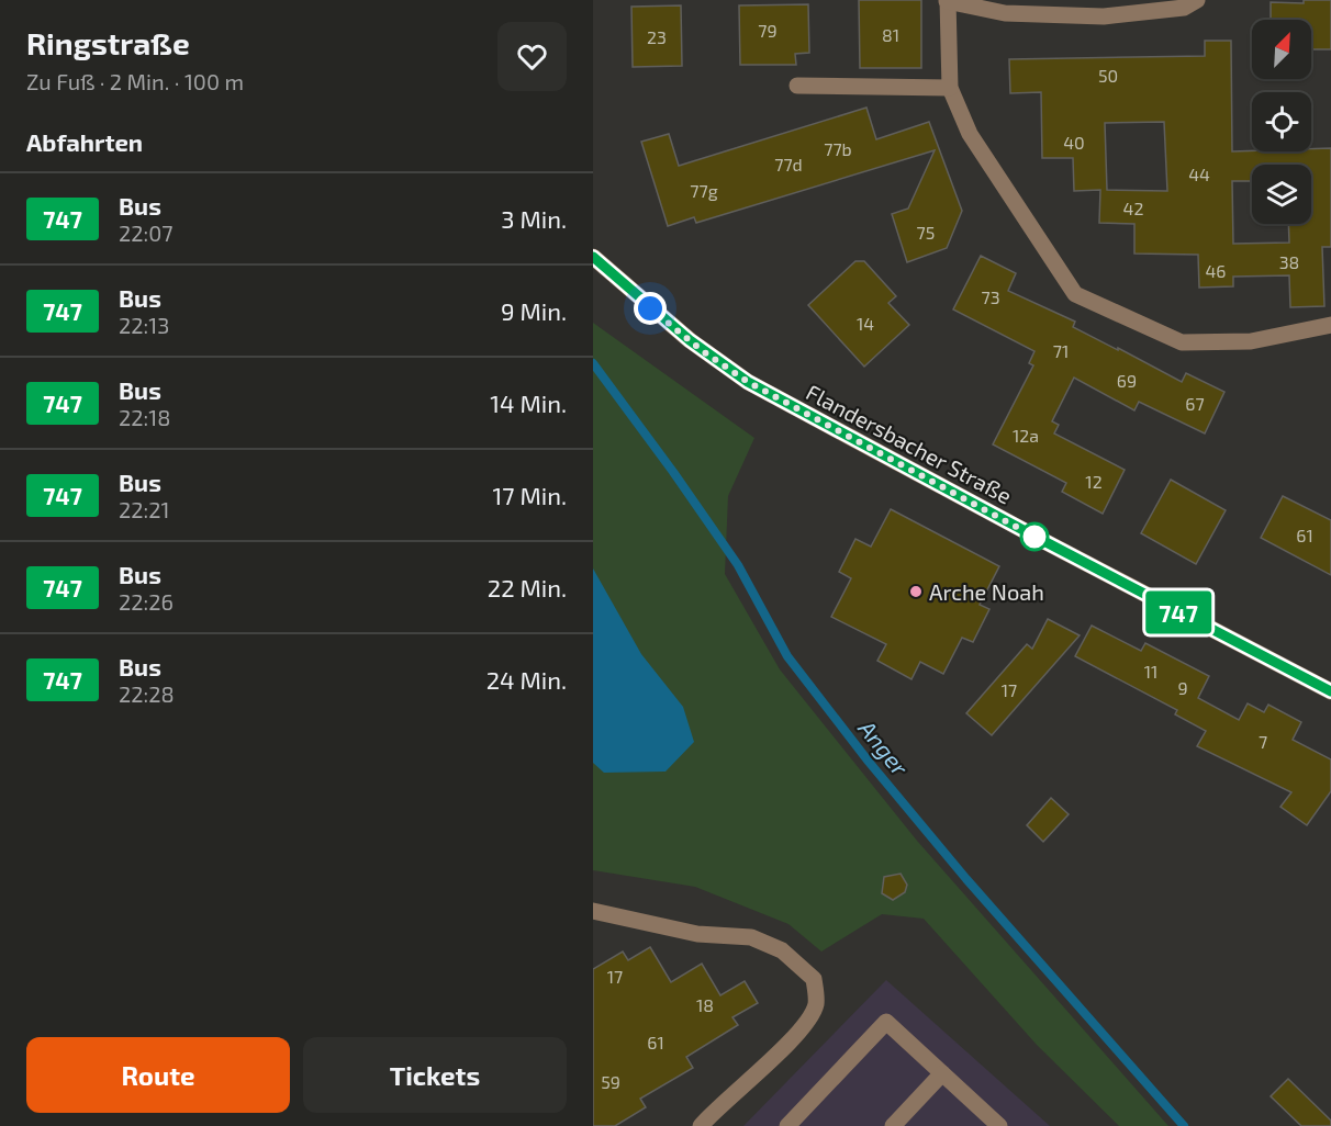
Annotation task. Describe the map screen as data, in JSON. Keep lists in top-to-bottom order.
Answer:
{
  "streets": {
    "street": ["Flandersbacher Straße"]
  },
  "water": ["Anger"],
  "places": ["Arche Noah"],
  "lines": ["bus line 747"],
  "house_numbers": [
    "79",
    "81",
    "23",
    "50",
    "40",
    "77b",
    "77d",
    "44",
    "77g",
    "42",
    "75",
    "38",
    "46",
    "73",
    "14",
    "71",
    "69",
    "67",
    "12a",
    "12",
    "61",
    "11",
    "9",
    "17",
    "7",
    "17",
    "18",
    "61",
    "59"
  ],
  "north": "top right",
  "page": {
    "heading": [
      ["Ringstraße", "Zu Fuß · 2 Min. · 100 m"],
      "Abfahrten"
    ],
    "on_map": "747",
    "list": [
      {
        "mark": "747",
        "name": "Bus",
        "note": "22:07",
        "value": "3 Min."
      },
      {
        "mark": "747",
        "name": "Bus",
        "note": "22:13",
        "value": "9 Min."
      },
      {
        "mark": "747",
        "name": "Bus",
        "note": "22:18",
        "value": "14 Min."
      },
      {
        "mark": "747",
        "name": "Bus",
        "note": "22:21",
        "value": "17 Min."
      },
      {
        "mark": "747",
        "name": "Bus",
        "note": "22:26",
        "value": "22 Min."
      },
      {
        "mark": "747",
        "name": "Bus",
        "note": "22:28",
        "value": "24 Min."
      }
    ],
    "buttons": ["Route", "Tickets"]
  }
}
